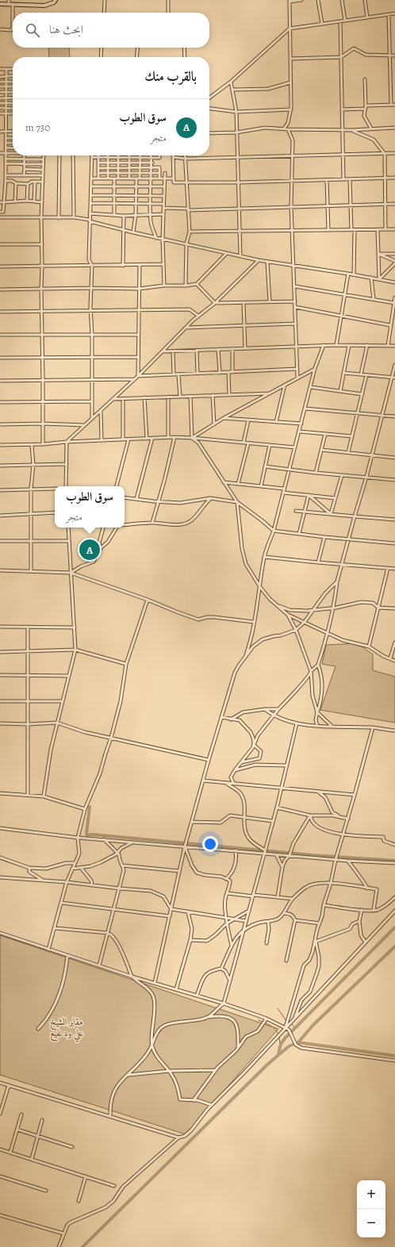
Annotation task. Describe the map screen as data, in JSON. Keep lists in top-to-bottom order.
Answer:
{
  "parks": ["مقابر الشيخ علي ود نفيع"],
  "page": {
    "search": "ابحث هنا",
    "heading": "بالقرب منك",
    "list": [
      {
        "mark": "A",
        "name": "سوق الطوب",
        "note": "متجر",
        "value": "730 m"
      }
    ],
    "popup": ["سوق الطوب", "متجر"],
    "pins": "A",
    "map_buttons": ["+", "−"]
  }
}
